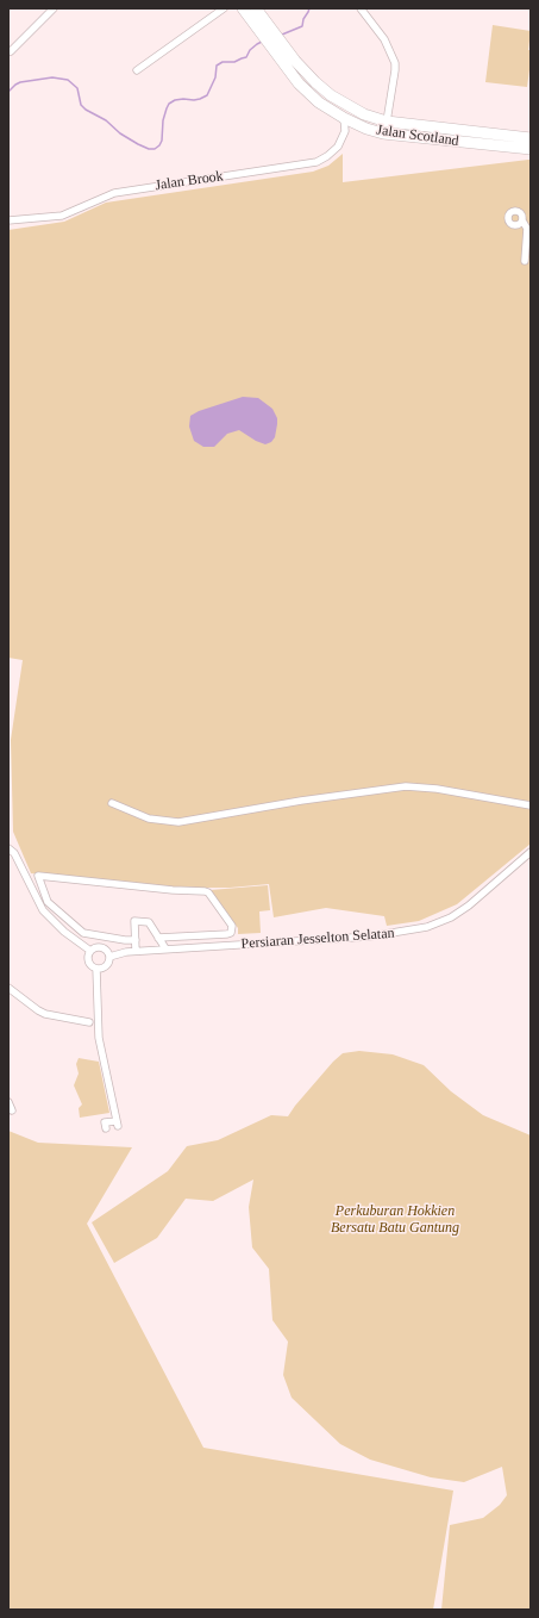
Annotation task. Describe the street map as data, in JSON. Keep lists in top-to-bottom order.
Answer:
{
  "streets": {
    "main road": ["Jalan Scotland"],
    "street": ["Jalan Brook", "Persiaran Jesselton Selatan"]
  },
  "crossings": [
    ["Jalan Scotland", "Jalan Brook"]
  ],
  "parks": ["Perkuburan Hokkien Bersatu Batu Gantung"]
}
